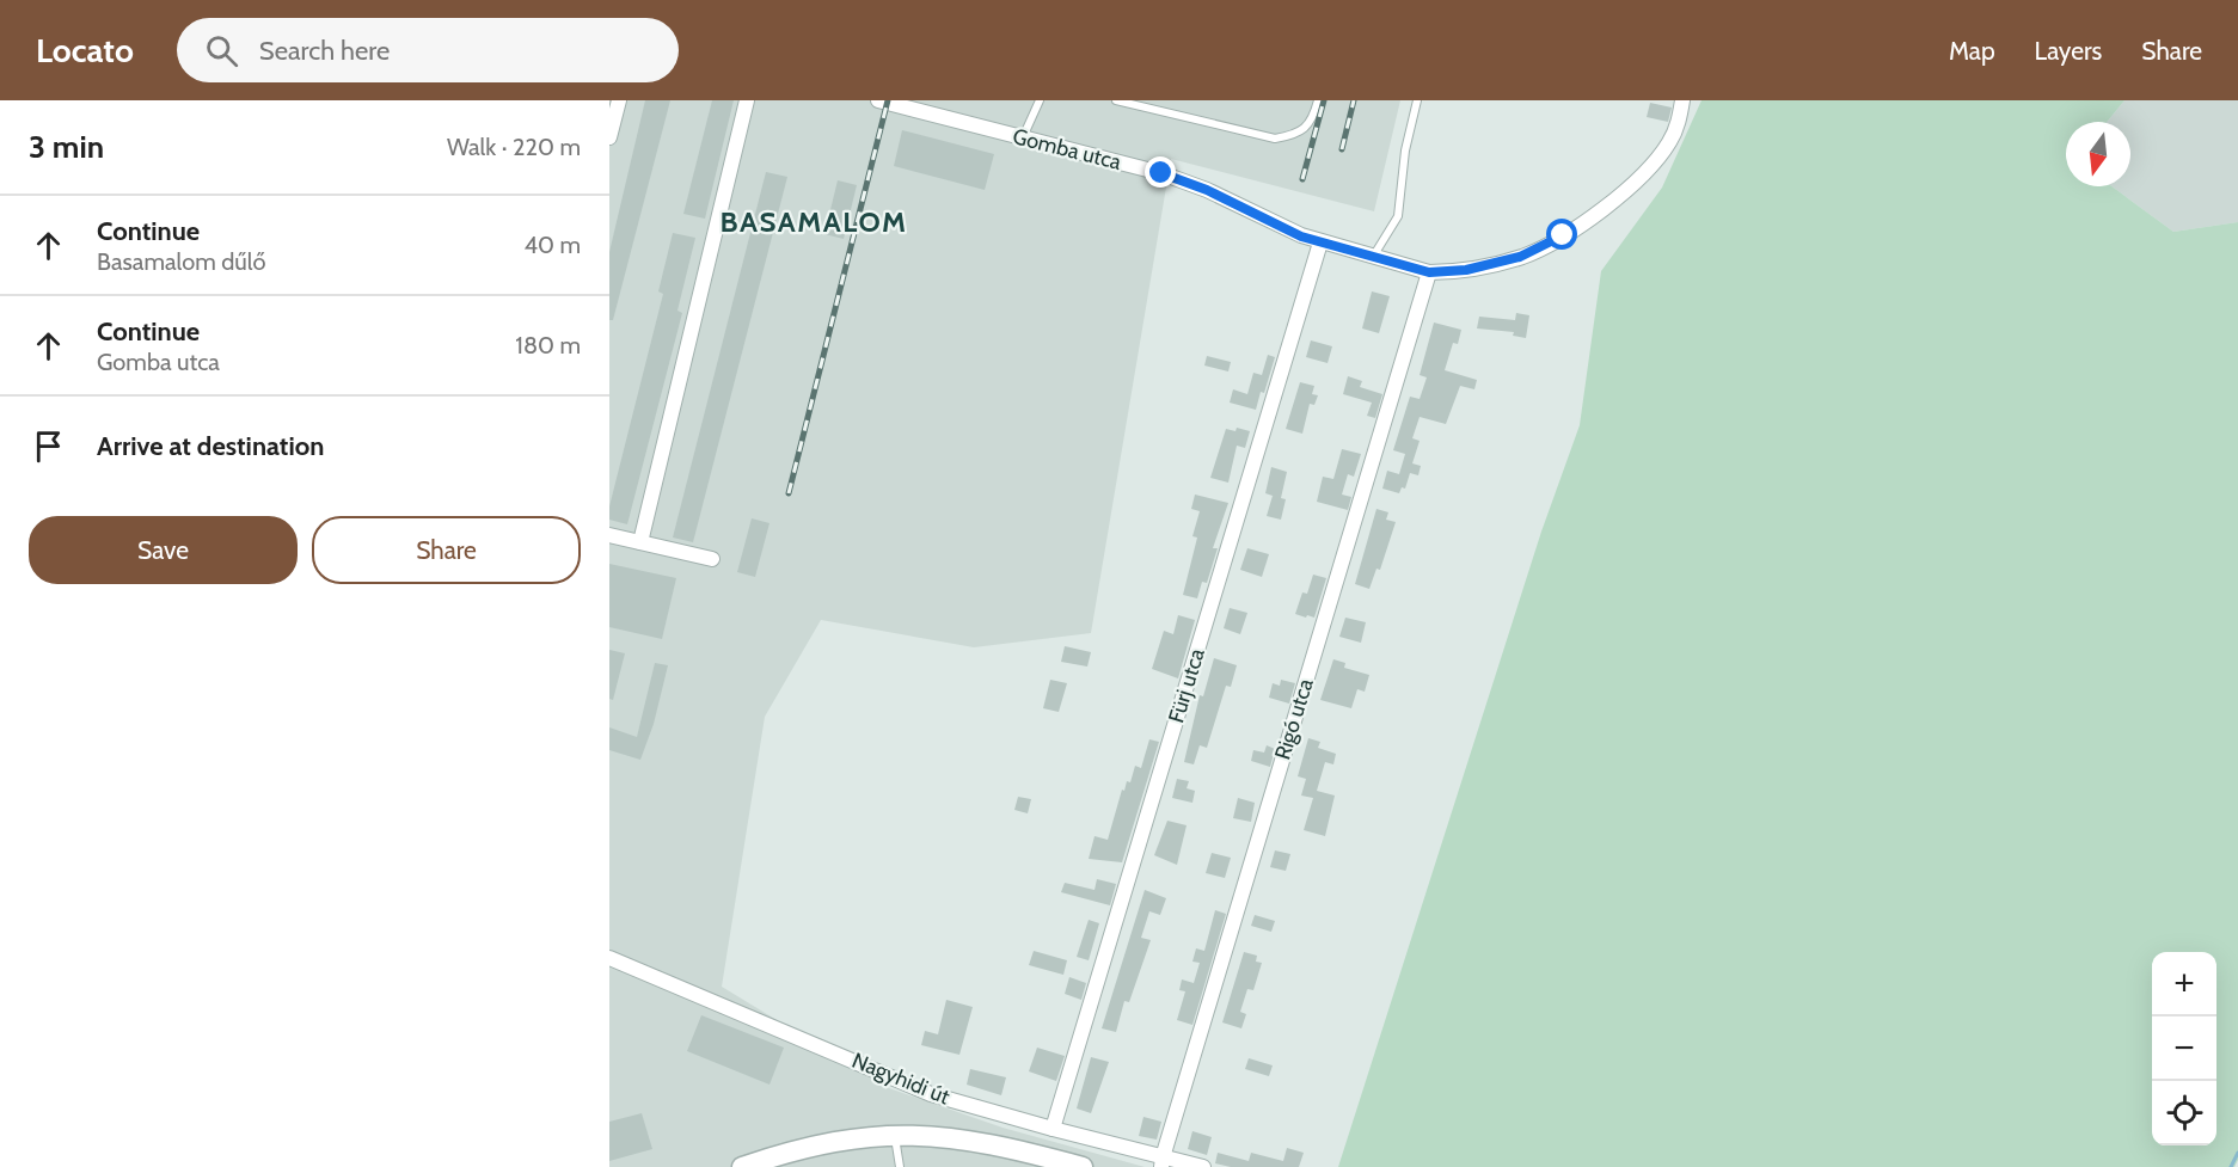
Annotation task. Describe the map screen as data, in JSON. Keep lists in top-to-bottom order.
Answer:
{
  "streets": {
    "street": [
      "Gomba utca",
      "Fürj utca",
      "Rigó utca",
      "Nagyhidi út"
    ]
  },
  "crossings": [
    ["Gomba utca", "Fürj utca"],
    ["Gomba utca", "Rigó utca"],
    ["Fürj utca", "Nagyhidi út"],
    ["Rigó utca", "Nagyhidi út"]
  ],
  "districts": ["BASAMALOM"],
  "north": "bottom",
  "page": {
    "header": "Locato",
    "search": "Search here",
    "nav": ["Map", "Layers", "Share"],
    "heading": ["3 min", "Walk · 220 m"],
    "list": [
      ["Continue", "Basamalom dűlő", "40 m"],
      ["Continue", "Gomba utca", "180 m"],
      "Arrive at destination"
    ],
    "buttons": ["Save", "Share"],
    "map_buttons": ["+", "−"]
  }
}
